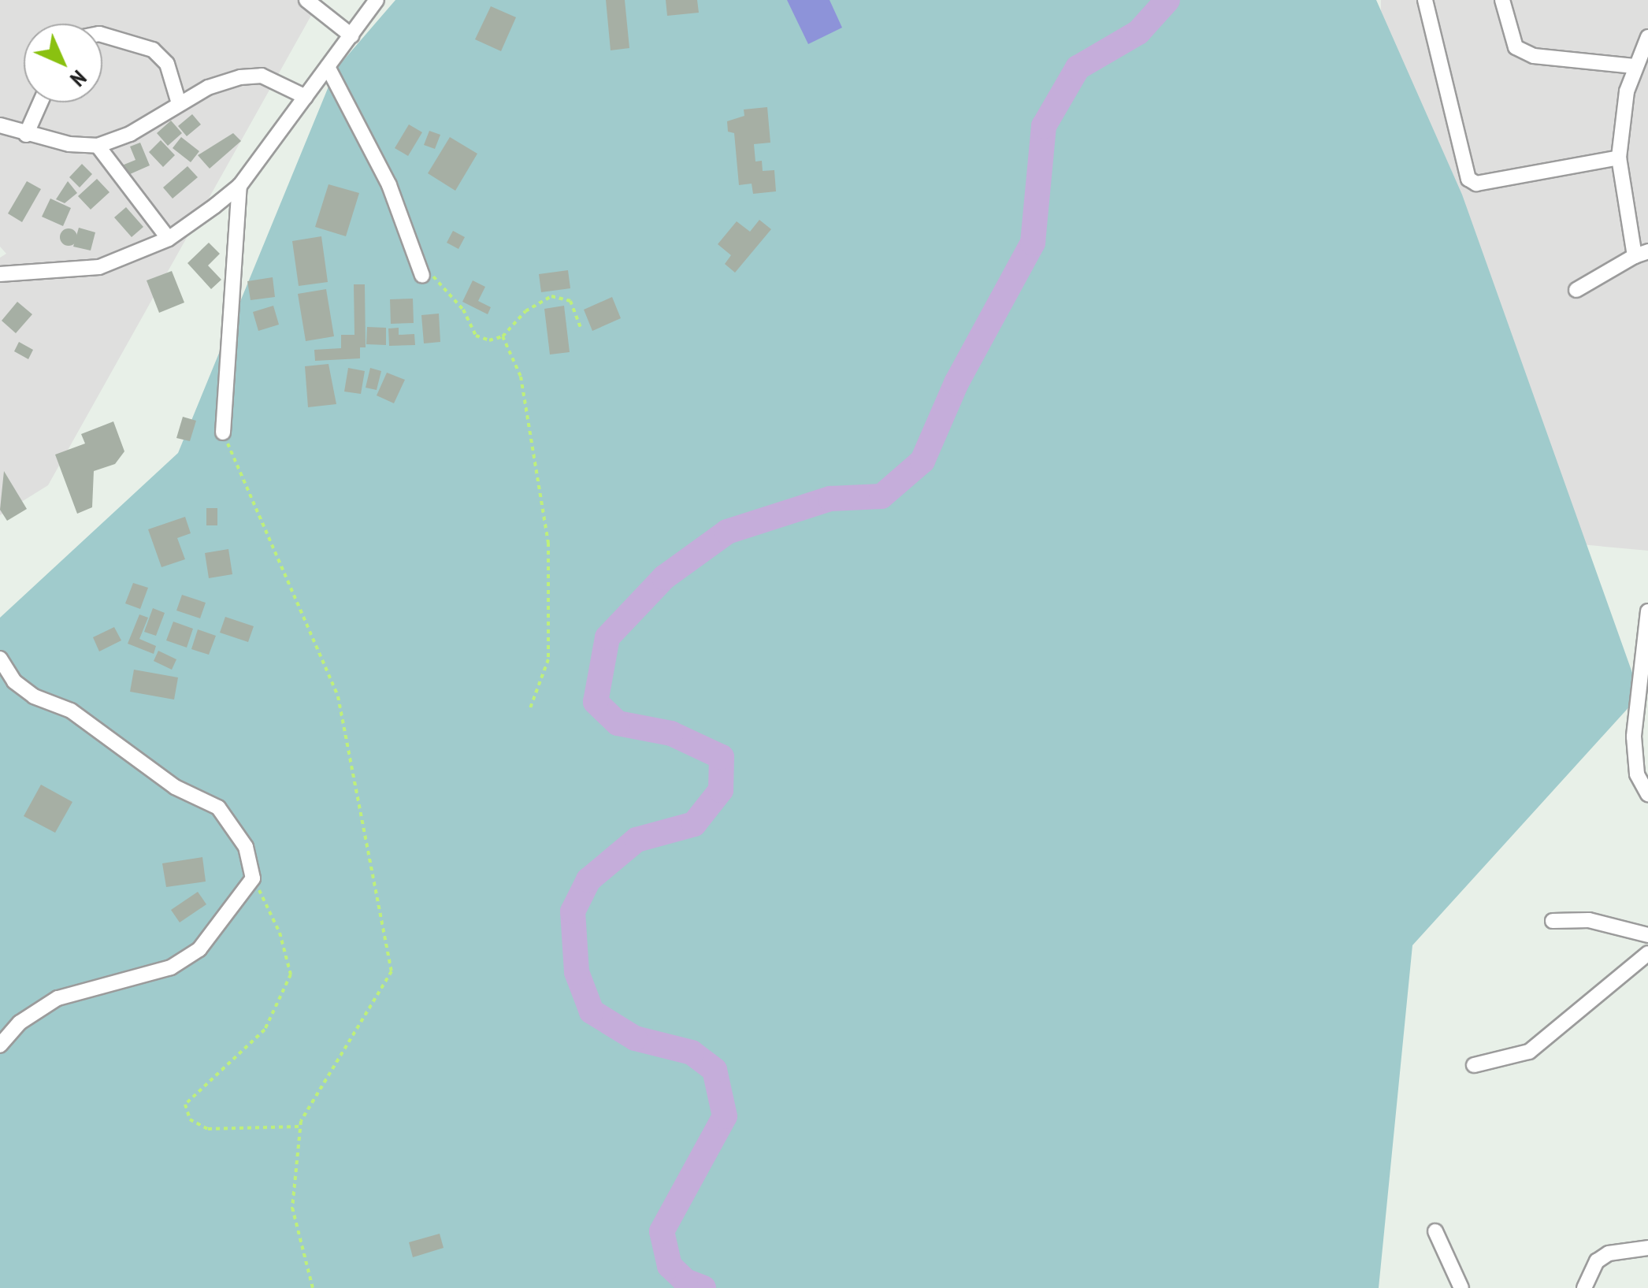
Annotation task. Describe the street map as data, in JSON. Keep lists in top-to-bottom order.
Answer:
{
  "north": "bottom right"
}
